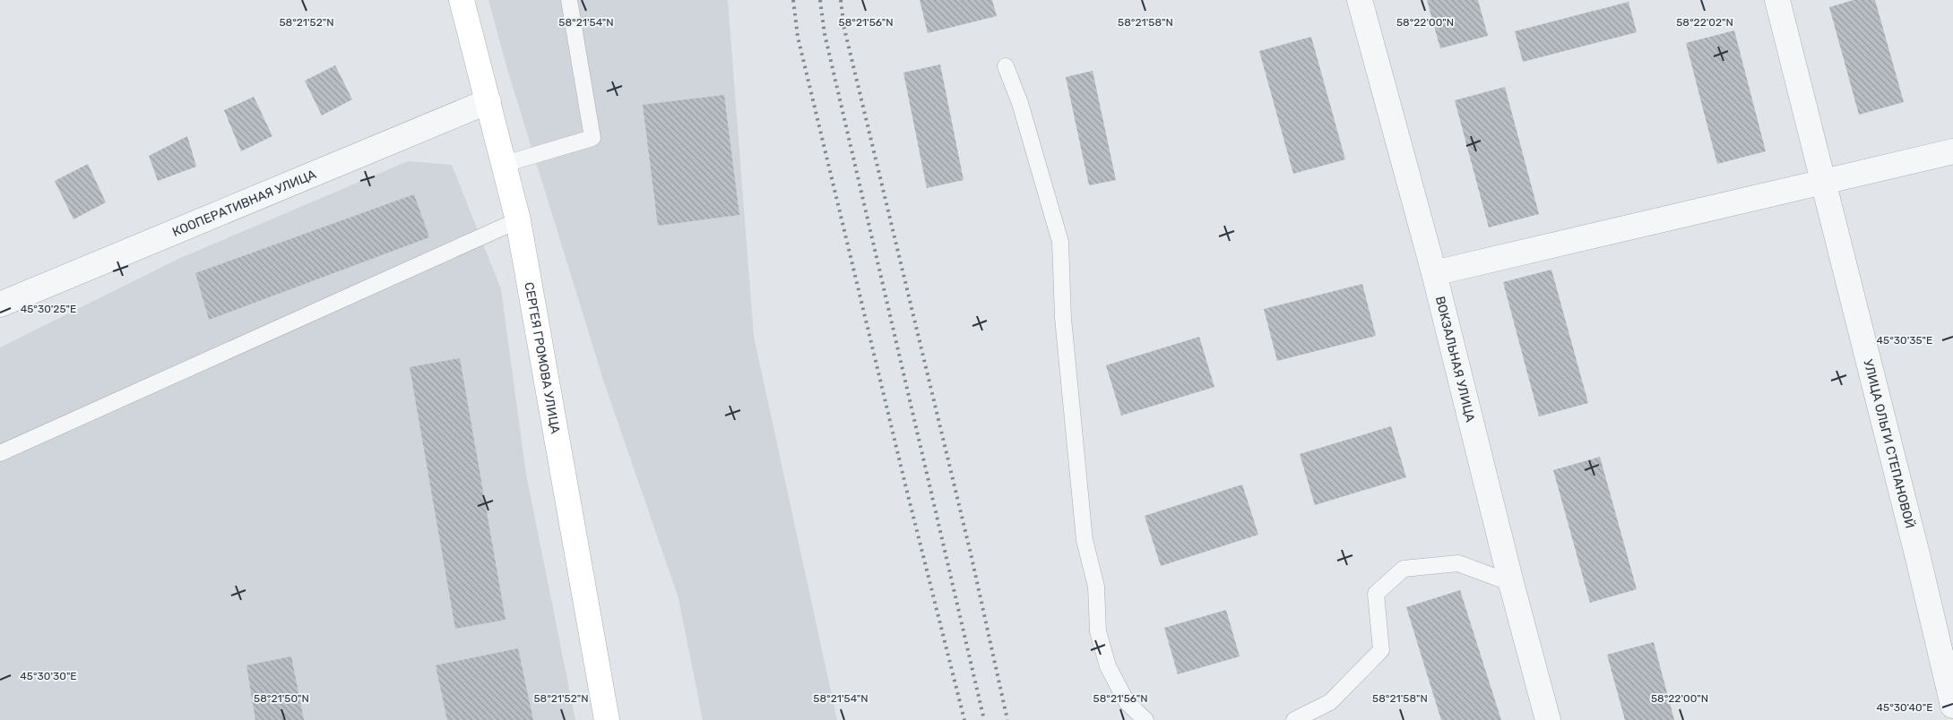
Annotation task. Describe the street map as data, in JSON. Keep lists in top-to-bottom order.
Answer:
{
  "streets": {
    "street": [
      "КООПЕРАТИВНАЯ УЛИЦА",
      "СЕРГЕЯ ГРОМОВА УЛИЦА",
      "ВОКЗАЛЬНАЯ УЛИЦА",
      "УЛИЦА ОЛЬГИ СТЕПАНОВОЙ"
    ]
  },
  "crossings": [
    ["КООПЕРАТИВНАЯ УЛИЦА", "СЕРГЕЯ ГРОМОВА УЛИЦА"]
  ],
  "coordinates": [
    "58°21'52\"N",
    "58°21'54\"N",
    "58°21'56\"N",
    "58°21'58\"N",
    "58°22'00\"N",
    "58°22'02\"N",
    "45°30'25\"E",
    "45°30'35\"E",
    "45°30'30\"E",
    "58°21'50\"N",
    "45°30'40\"E"
  ]
}
